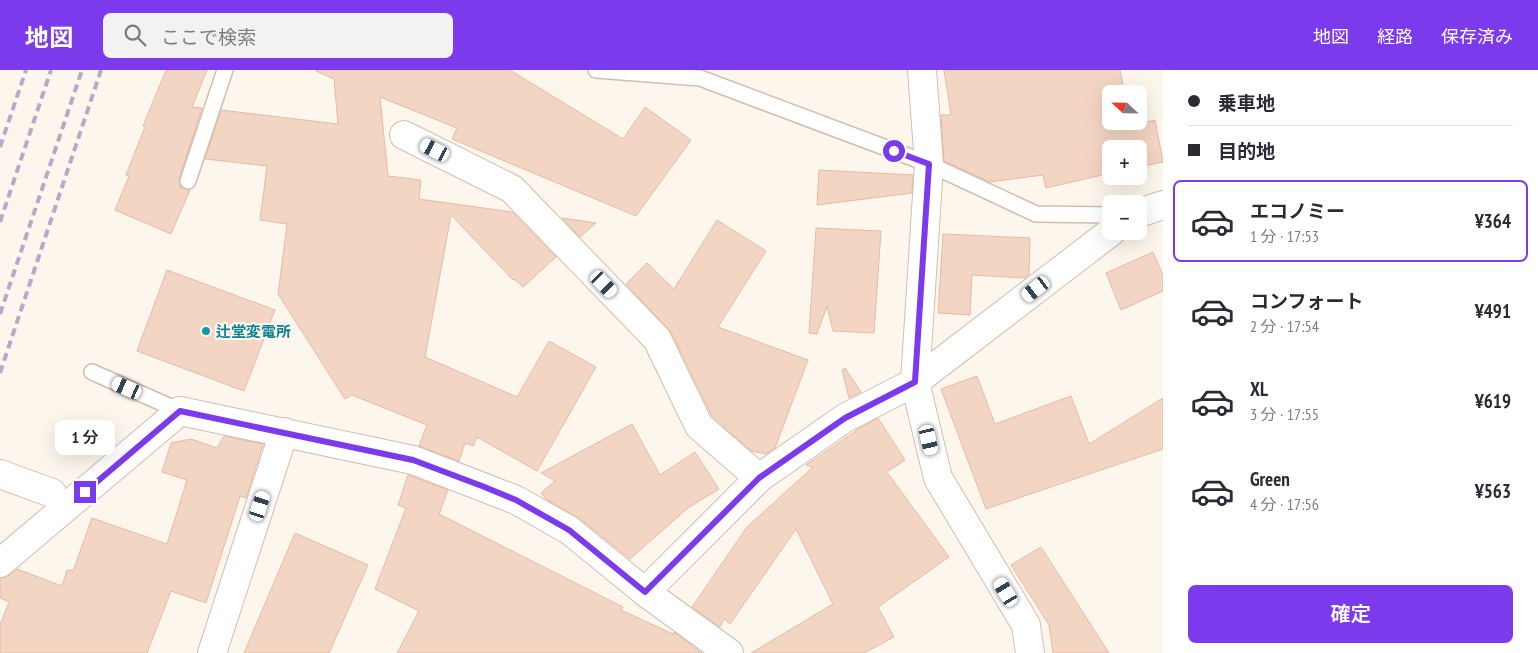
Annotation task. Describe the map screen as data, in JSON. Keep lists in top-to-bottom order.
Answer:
{
  "places": ["辻堂変電所"],
  "north": "left",
  "page": {
    "header": "地図",
    "search": "ここで検索",
    "nav": ["地図", "経路", "保存済み"],
    "banner": ["乗車地", "目的地"],
    "map_buttons": ["+", "−"],
    "list": [
      {
        "name": "エコノミー",
        "note": "1 分 · 17:53",
        "value": "¥364"
      },
      {
        "name": "コンフォート",
        "note": "2 分 · 17:54",
        "value": "¥491"
      },
      {
        "name": "XL",
        "note": "3 分 · 17:55",
        "value": "¥619"
      },
      {
        "name": "Green",
        "note": "4 分 · 17:56",
        "value": "¥563"
      }
    ],
    "bubble": "1 分",
    "buttons": "確定"
  }
}
